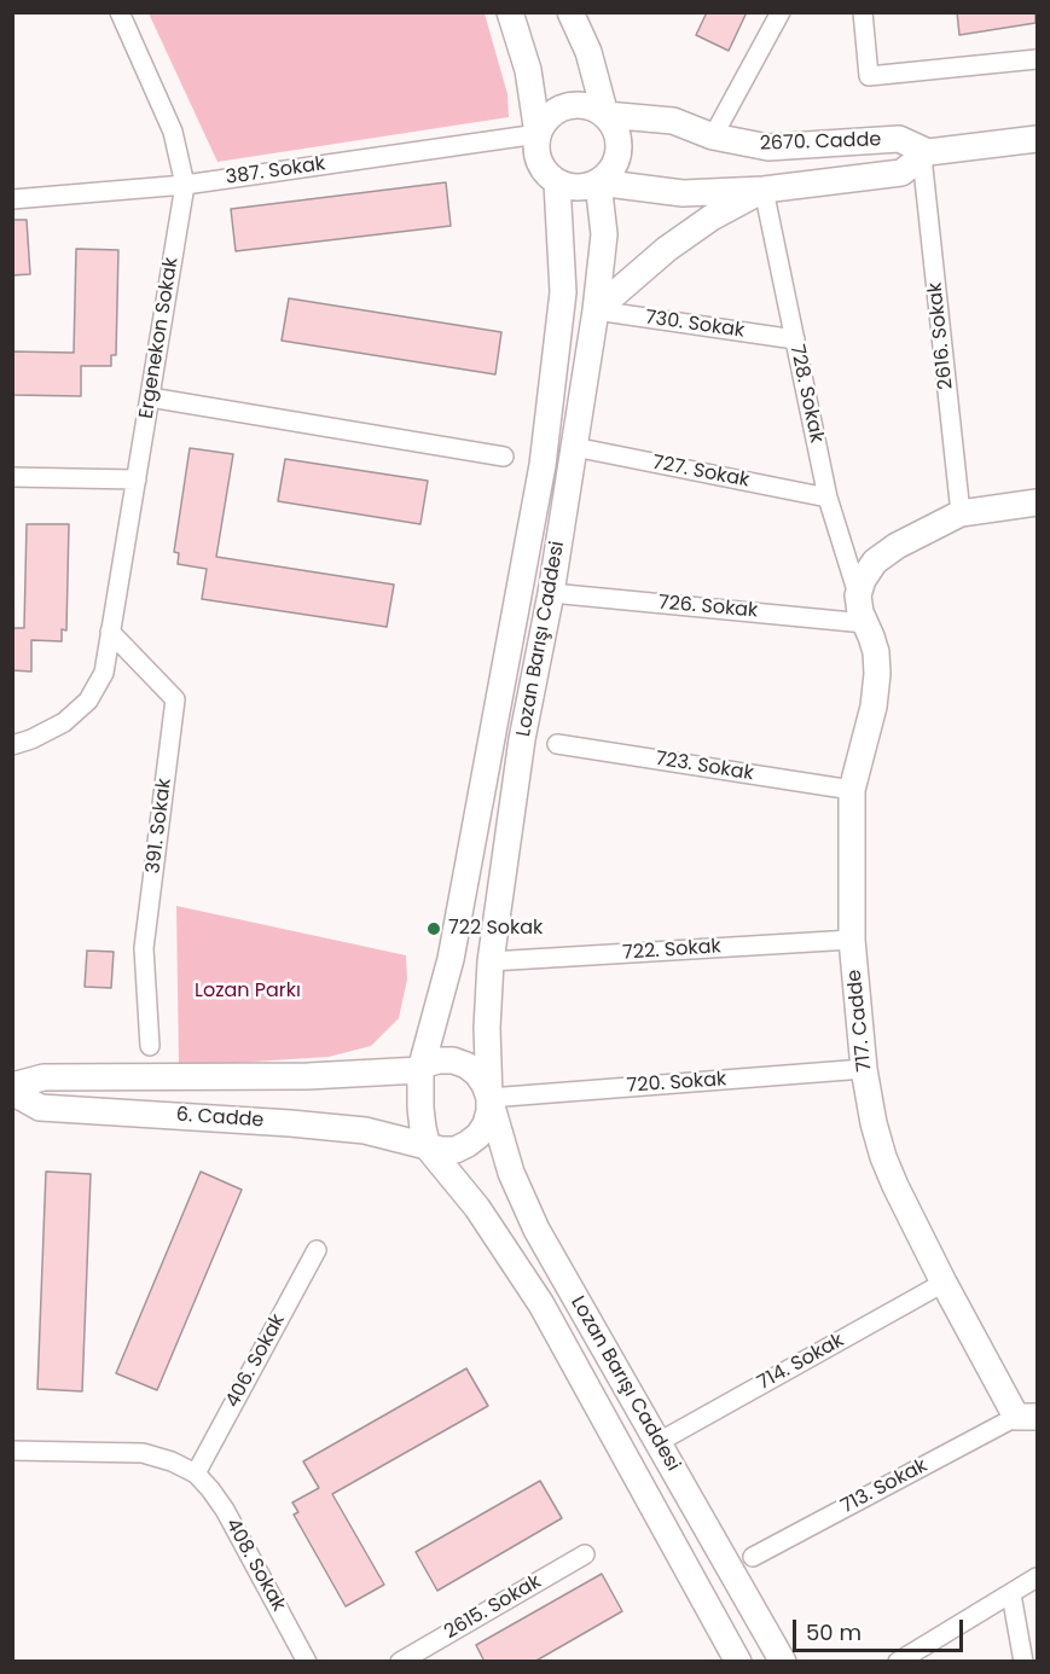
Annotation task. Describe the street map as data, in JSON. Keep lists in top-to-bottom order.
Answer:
{
  "streets": {
    "main road": [
      "2670. Cadde",
      "Lozan Barışı Caddesi",
      "717. Cadde",
      "6. Cadde"
    ],
    "street": [
      "387. Sokak",
      "730. Sokak",
      "2616. Sokak",
      "Ergenekon Sokak",
      "728. Sokak",
      "727. Sokak",
      "726. Sokak",
      "723. Sokak",
      "391. Sokak",
      "722. Sokak",
      "720. Sokak",
      "406. Sokak",
      "714. Sokak",
      "713. Sokak",
      "408. Sokak",
      "2615. Sokak"
    ]
  },
  "crossings": [
    ["2670. Cadde", "387. Sokak"],
    ["2670. Cadde", "2616. Sokak"],
    ["2670. Cadde", "728. Sokak"],
    ["2670. Cadde", "Lozan Barışı Caddesi"],
    ["387. Sokak", "Ergenekon Sokak"],
    ["387. Sokak", "Lozan Barışı Caddesi"],
    ["730. Sokak", "728. Sokak"],
    ["730. Sokak", "Lozan Barışı Caddesi"],
    ["Ergenekon Sokak", "391. Sokak"],
    ["728. Sokak", "727. Sokak"],
    ["728. Sokak", "717. Cadde"],
    ["727. Sokak", "Lozan Barışı Caddesi"],
    ["726. Sokak", "Lozan Barışı Caddesi"],
    ["726. Sokak", "717. Cadde"],
    ["Lozan Barışı Caddesi", "722. Sokak"],
    ["Lozan Barışı Caddesi", "720. Sokak"],
    ["Lozan Barışı Caddesi", "6. Cadde"],
    ["Lozan Barışı Caddesi", "714. Sokak"],
    ["723. Sokak", "717. Cadde"],
    ["722. Sokak", "717. Cadde"],
    ["717. Cadde", "720. Sokak"],
    ["717. Cadde", "714. Sokak"],
    ["717. Cadde", "713. Sokak"],
    ["720. Sokak", "6. Cadde"],
    ["406. Sokak", "408. Sokak"]
  ],
  "parks": ["Lozan Parkı"],
  "places": ["722 Sokak"],
  "scale_bar": "50 m"
}
